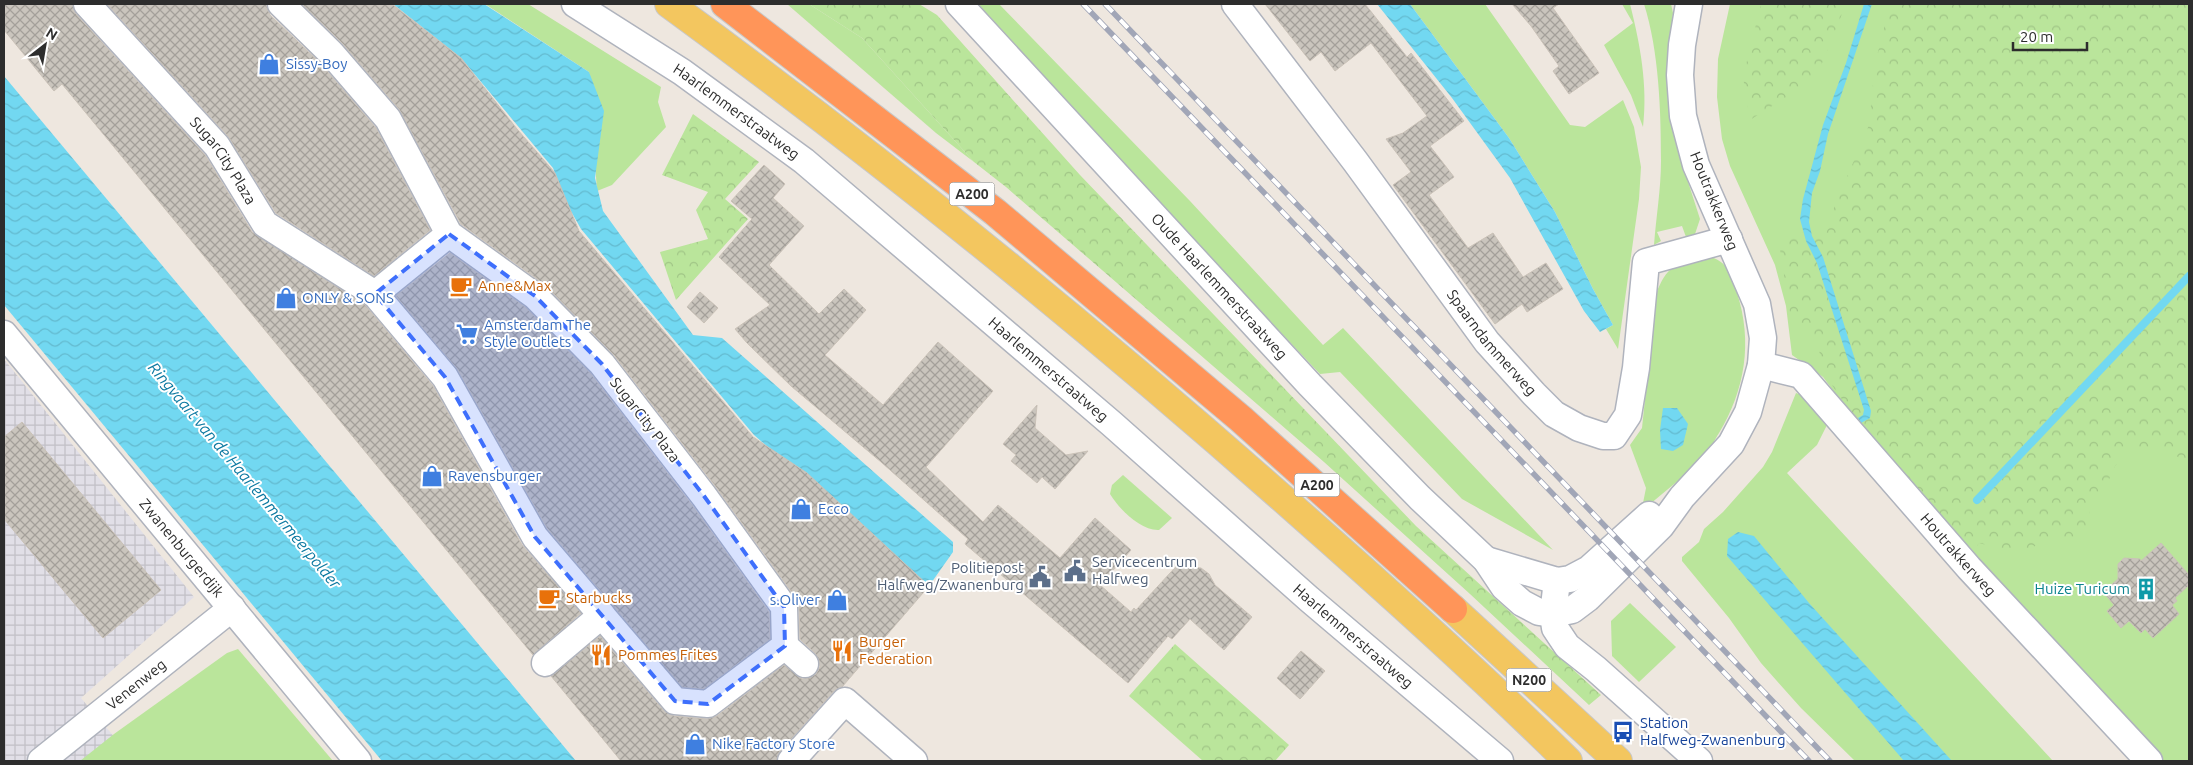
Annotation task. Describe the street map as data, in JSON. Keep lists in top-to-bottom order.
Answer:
{
  "streets": {
    "highway": ["A200"],
    "main road": ["N200"],
    "street": [
      "Haarlemmerstraatweg",
      "SugarCity Plaza",
      "Houtrakkerweg",
      "Oude Haarlemmerstraatweg",
      "Spaarndammerweg",
      "Zwanenburgerdijk",
      "Venenweg"
    ]
  },
  "crossings": [
    ["A200", "N200"],
    ["Houtrakkerweg", "Oude Haarlemmerstraatweg"],
    ["Houtrakkerweg", "Spaarndammerweg"],
    ["Zwanenburgerdijk", "Venenweg"]
  ],
  "water": ["Ringvaart van de Haarlemmermeerpolder"],
  "places": {
    "shop": [
      "Sissy-Boy",
      "ONLY & SONS",
      "Ravensburger",
      "Ecco",
      "s.Oliver",
      "Nike Factory Store"
    ],
    "cafe": ["Anne&Max", "Starbucks"],
    "supermarket": ["Amsterdam The Style Outlets"],
    "public building": ["Servicecentrum Halfweg", "Politiepost Halfweg/Zwanenburg"],
    "building": ["Huize Turicum"],
    "restaurant": ["Burger Federation", "Pommes Frites"],
    "bus stop": ["Station Halfweg-Zwanenburg"]
  },
  "scale_bar": "20 m",
  "north": "top right"
}
